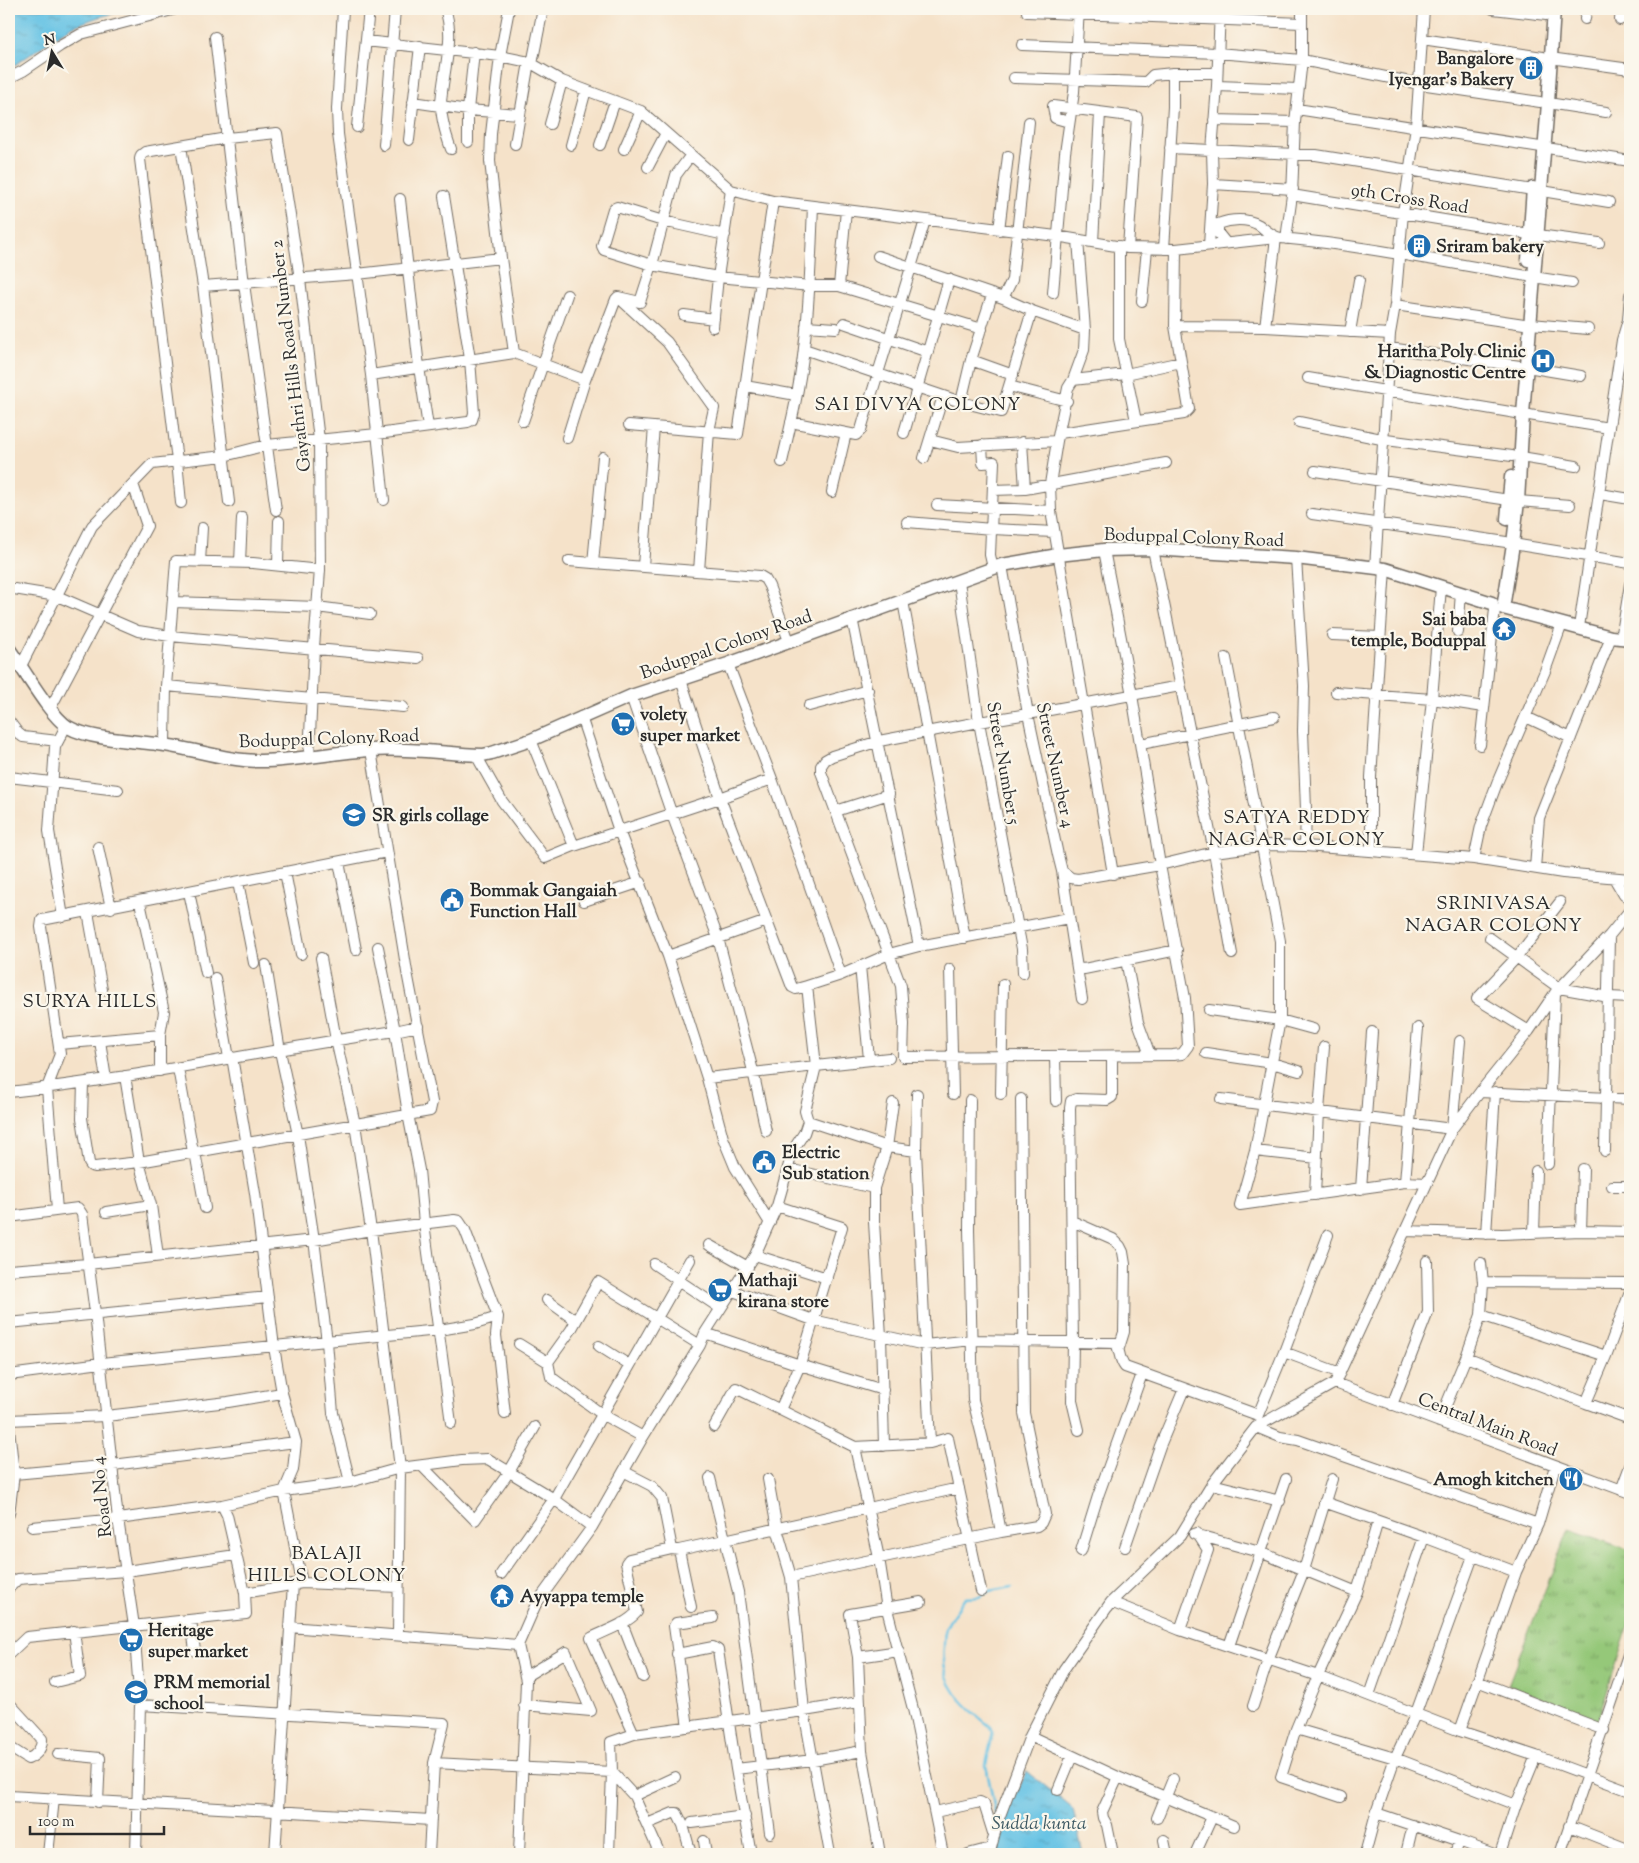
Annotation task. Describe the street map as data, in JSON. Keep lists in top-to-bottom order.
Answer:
{
  "streets": {
    "street": [
      "9th Cross Road",
      "Gayathri Hills Road Number 2",
      "Boduppal Colony Road",
      "Street Number 5",
      "Street Number 4",
      "Central Main Road",
      "Road No 4"
    ]
  },
  "crossings": [
    ["Gayathri Hills Road Number 2", "Boduppal Colony Road"],
    ["Boduppal Colony Road", "Street Number 5"],
    ["Boduppal Colony Road", "Street Number 4"]
  ],
  "districts": [
    "SAI DIVYA COLONY",
    "SATYA REDDY NAGAR COLONY",
    "SRINIVASA NAGAR COLONY",
    "SURYA HILLS",
    "BALAJI HILLS COLONY"
  ],
  "water": ["Sudda kunta"],
  "places": {
    "building": ["Bangalore Iyengar's Bakery", "Sriram bakery"],
    "hospital": ["Haritha Poly Clinic & Diagnostic Centre"],
    "temple": ["Sai baba temple, Boduppal", "Ayyappa temple"],
    "supermarket": ["volety super market", "Mathaji kirana store", "Heritage super market"],
    "school or university": ["SR girls collage", "PRM memorial school"],
    "public building": ["Bommak Gangaiah Function Hall", "Electric Sub station"],
    "restaurant": ["Amogh kitchen"]
  },
  "scale_bar": "100 m",
  "north": "top"
}
